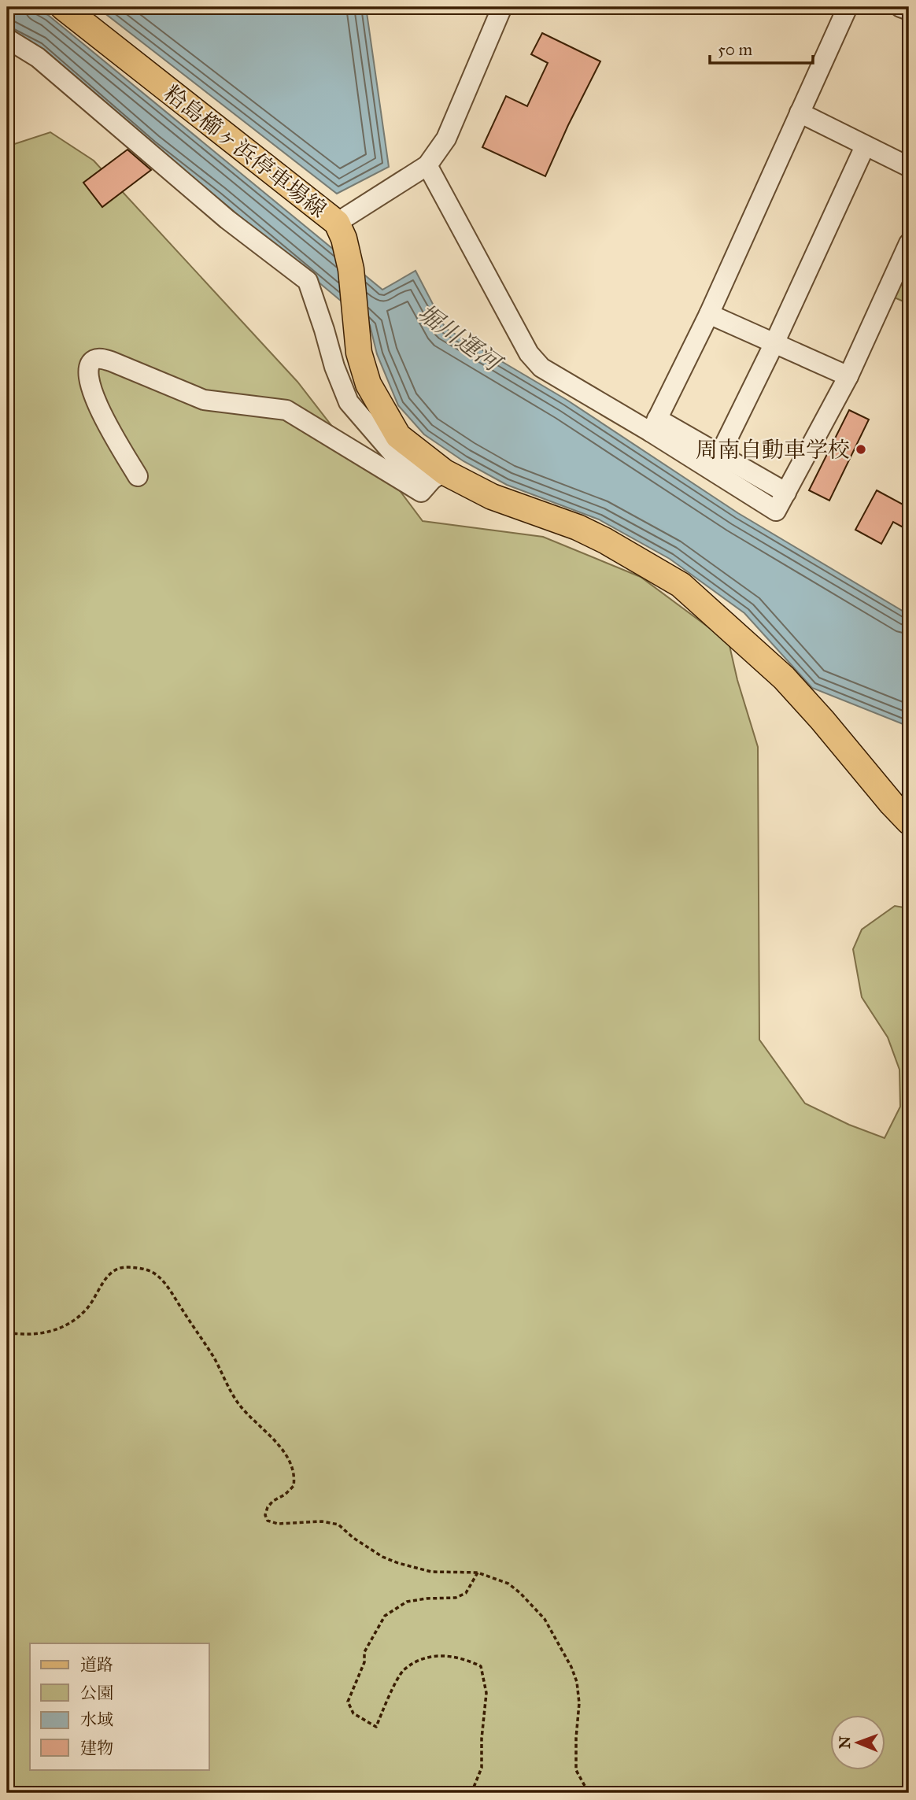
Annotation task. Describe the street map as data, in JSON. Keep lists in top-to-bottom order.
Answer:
{
  "streets": {
    "main road": ["粭島櫛ヶ浜停車場線"]
  },
  "water": ["堀川運河"],
  "places": ["周南自動車学校"],
  "legend": [
    "道路",
    "公園",
    "水域",
    "建物"
  ],
  "scale_bar": "50 m",
  "north": "left"
}
